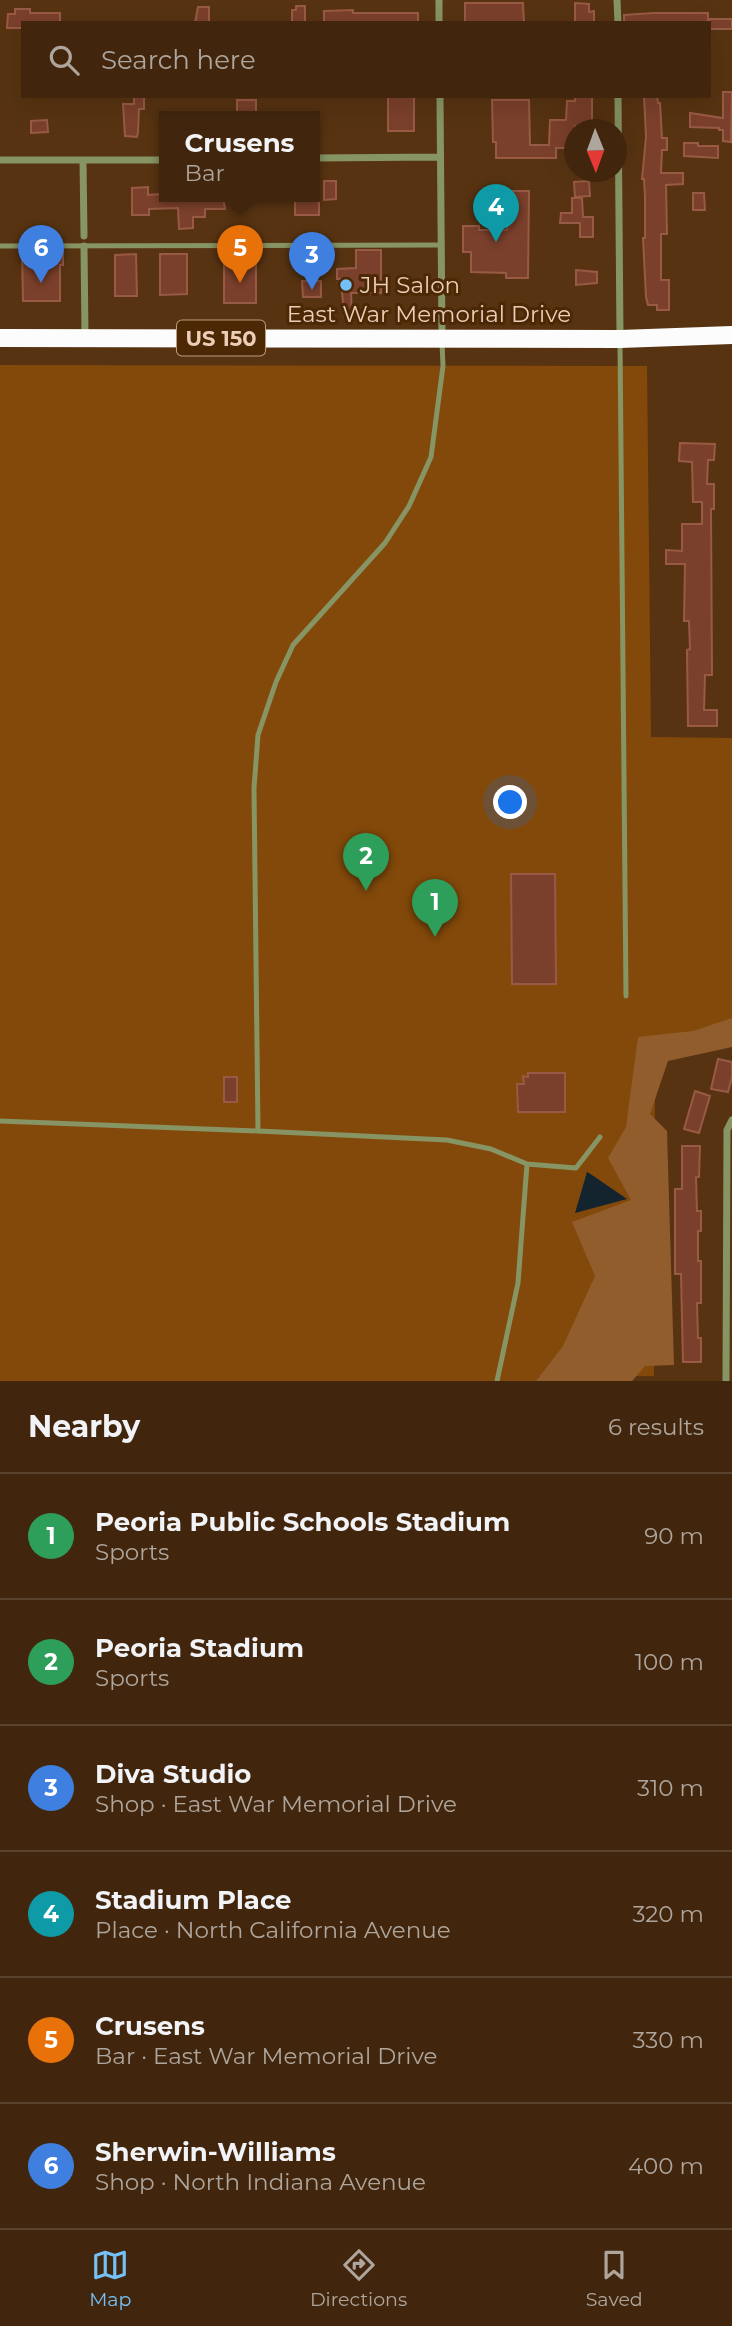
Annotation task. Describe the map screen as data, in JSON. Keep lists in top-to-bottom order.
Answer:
{
  "streets": {
    "highway": ["East War Memorial Drive", "US 150"]
  },
  "places": ["JH Salon"],
  "north": "bottom",
  "page": {
    "search": "Search here",
    "popup": ["Crusens", "Bar"],
    "pins": [
      "4",
      "5",
      "6",
      "3",
      "2",
      "1"
    ],
    "heading": ["Nearby", "6 results"],
    "list": [
      {
        "mark": "1",
        "name": "Peoria Public Schools Stadium",
        "note": "Sports",
        "value": "90 m"
      },
      {
        "mark": "2",
        "name": "Peoria Stadium",
        "note": "Sports",
        "value": "100 m"
      },
      {
        "mark": "3",
        "name": "Diva Studio",
        "note": "Shop · East War Memorial Drive",
        "value": "310 m"
      },
      {
        "mark": "4",
        "name": "Stadium Place",
        "note": "Place · North California Avenue",
        "value": "320 m"
      },
      {
        "mark": "5",
        "name": "Crusens",
        "note": "Bar · East War Memorial Drive",
        "value": "330 m"
      },
      {
        "mark": "6",
        "name": "Sherwin-Williams",
        "note": "Shop · North Indiana Avenue",
        "value": "400 m"
      }
    ],
    "nav": ["Map", "Directions", "Saved"]
  }
}
